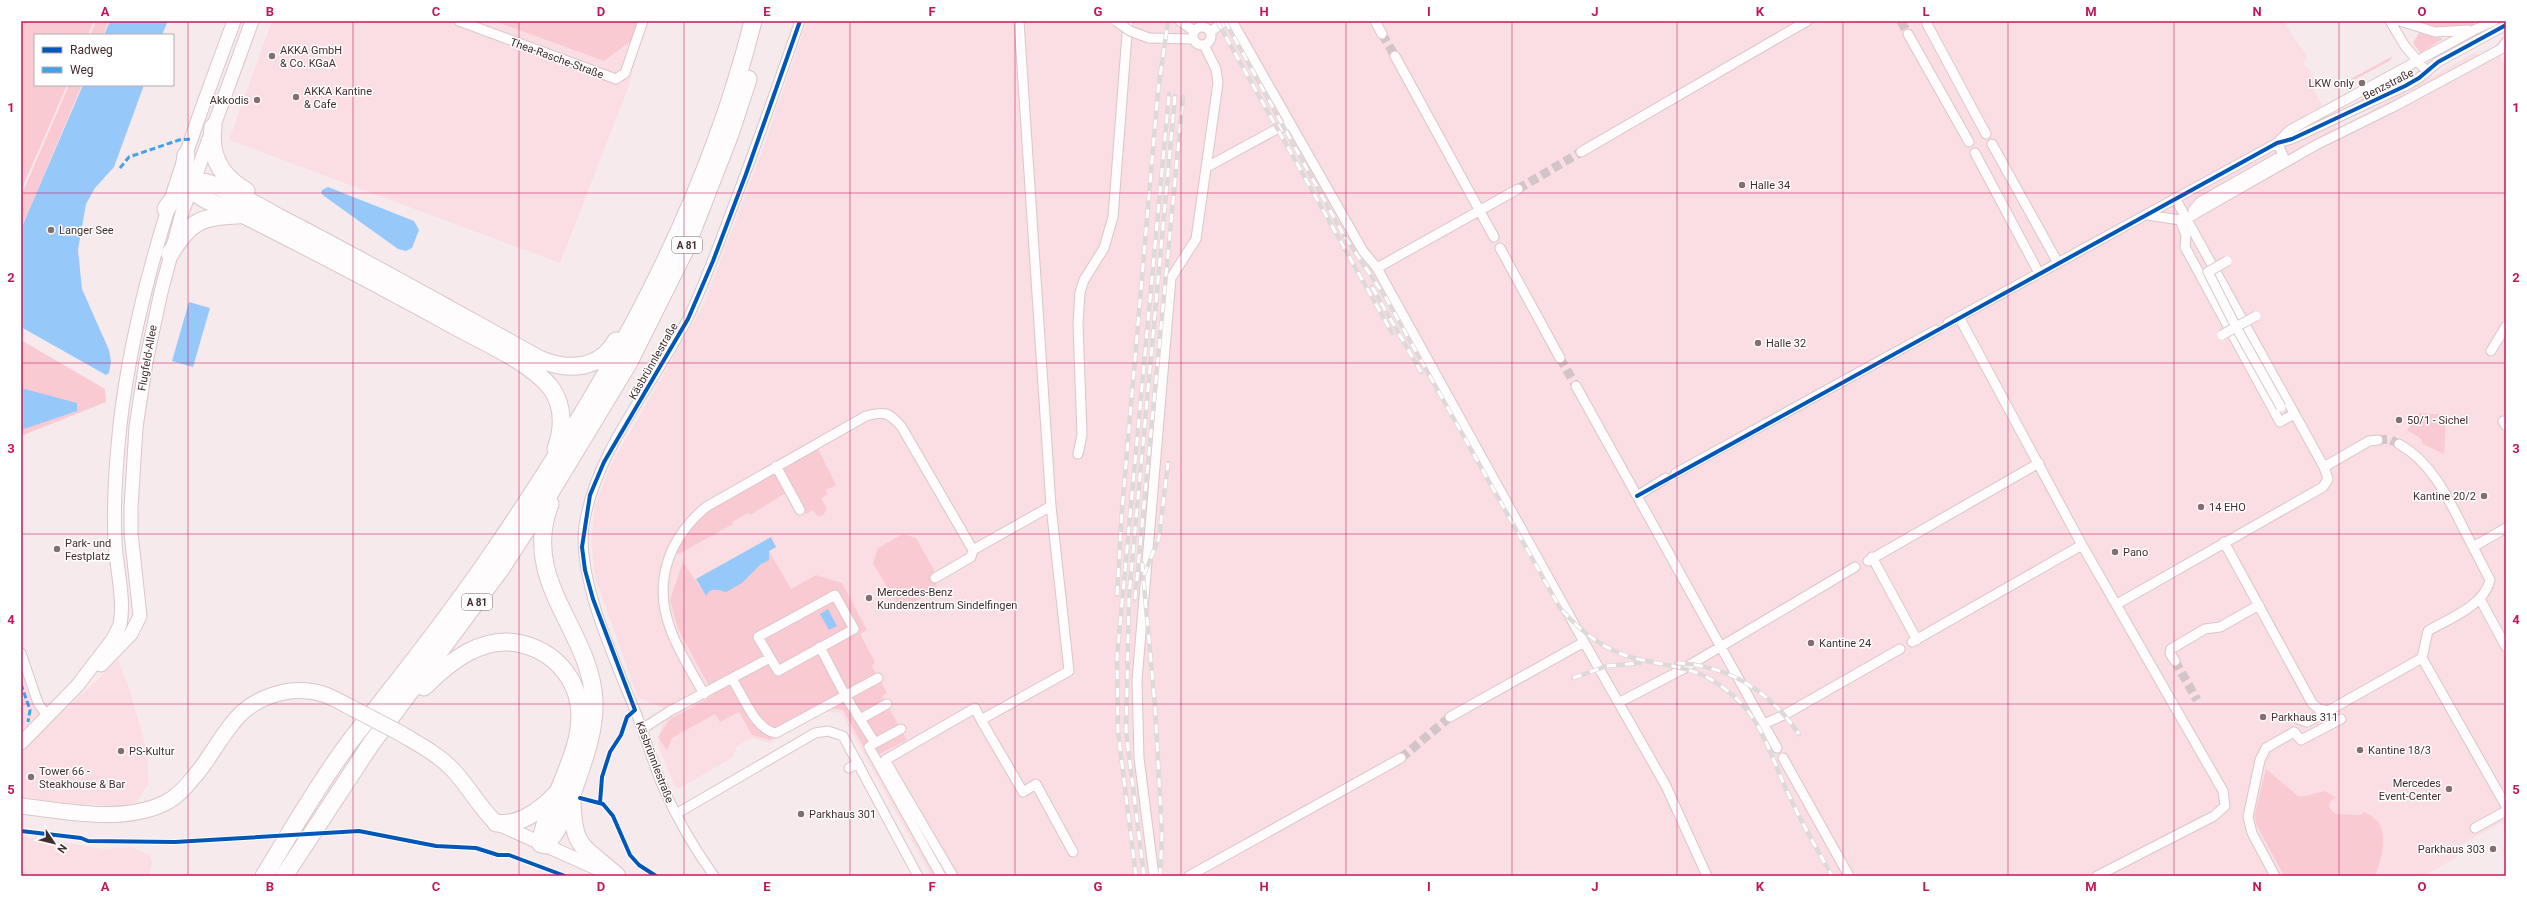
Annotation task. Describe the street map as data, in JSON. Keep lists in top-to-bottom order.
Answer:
{
  "streets": {
    "highway": ["A 81"],
    "main road": ["Flugfeld-Allee"],
    "street": ["Thea-Rasche-Straße", "Benzstraße", "Käsbrünnlestraße"]
  },
  "places": [
    "AKKA GmbH & Co. KGaA",
    "LKW only",
    "AKKA Kantine & Cafe",
    "Akkodis",
    "Halle 34",
    "Langer See",
    "Halle 32",
    "50/1 - Sichel",
    "Kantine 20/2",
    "14 EHO",
    "Park- und Festplatz",
    "Pano",
    "Mercedes-Benz Kundenzentrum Sindelfingen",
    "Kantine 24",
    "Parkhaus 311",
    "Kantine 18/3",
    "PS-Kultur",
    "Tower 66 - Steakhouse & Bar",
    "Mercedes Event-Center",
    "Parkhaus 301",
    "Parkhaus 303"
  ],
  "legend": ["Radweg", "Weg"],
  "north": "bottom right",
  "grid": {
    "columns": [
      "A",
      "B",
      "C",
      "D",
      "E",
      "F",
      "G",
      "H",
      "I",
      "J",
      "K",
      "L",
      "M",
      "N",
      "O"
    ],
    "rows": [
      "1",
      "2",
      "3",
      "4",
      "5"
    ]
  }
}
